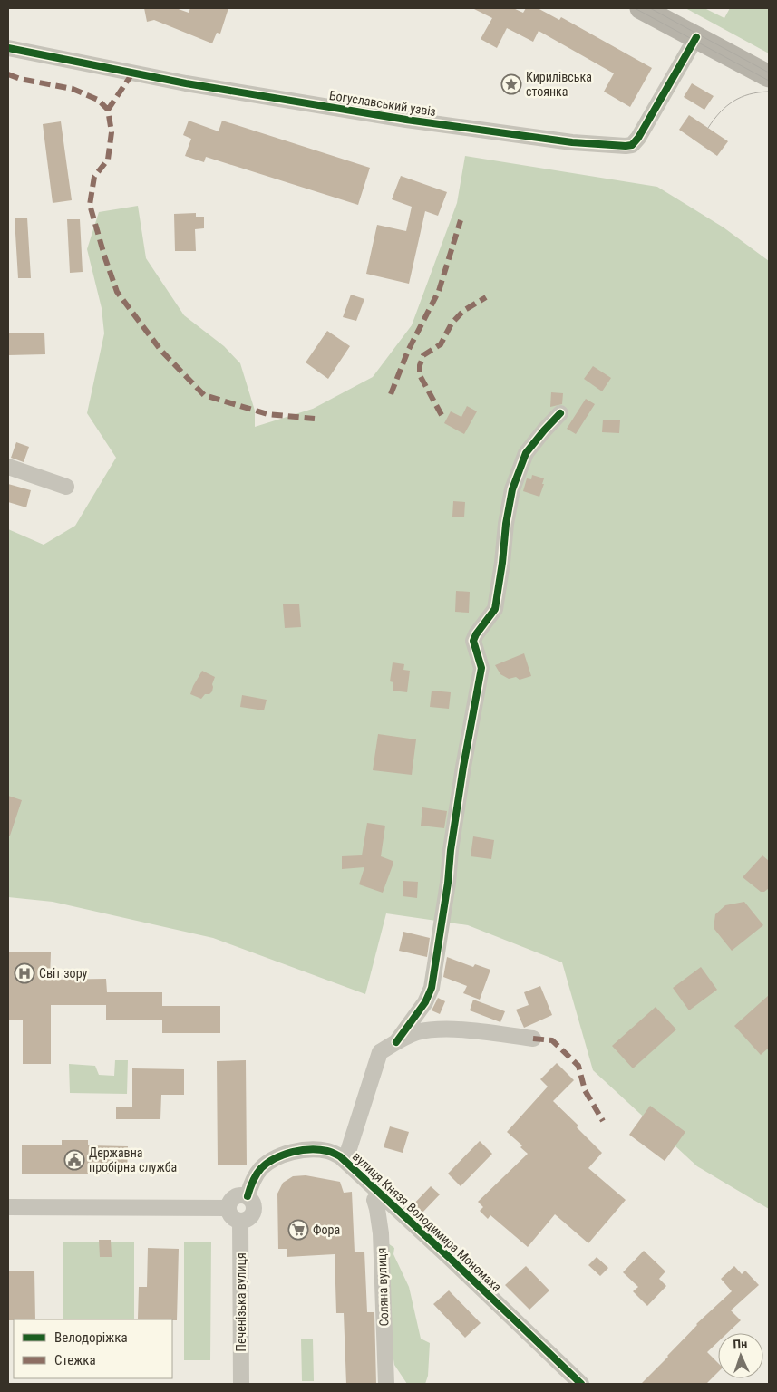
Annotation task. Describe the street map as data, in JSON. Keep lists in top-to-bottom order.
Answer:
{
  "streets": {
    "street": [
      "Богуславський узвіз",
      "вулиця Князя Володимира Мономаха",
      "Соляна вулиця",
      "Печенізька вулиця"
    ]
  },
  "crossings": [
    ["вулиця Князя Володимира Мономаха", "Соляна вулиця"],
    ["вулиця Князя Володимира Мономаха", "Печенізька вулиця"]
  ],
  "places": {
    "place": ["Кирилівська стоянка"],
    "hospital": ["Світ зору"],
    "public building": ["Державна пробірна служба"],
    "supermarket": ["Фора"]
  },
  "legend": ["Велодоріжка", "Стежка"],
  "north": "top"
}
